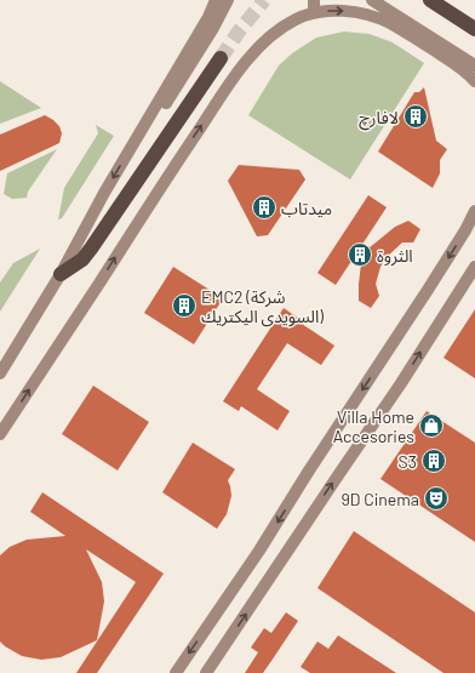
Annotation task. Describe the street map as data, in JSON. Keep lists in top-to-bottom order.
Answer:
{
  "places": {
    "building": [
      "لافارﭺ",
      "ميدتاب",
      "الثروة",
      "EMC2 (شركة السويدى اليكتريك)",
      "S3"
    ],
    "shop": ["Villa Home Accesories"],
    "theatre": ["9D Cinema"]
  }
}
